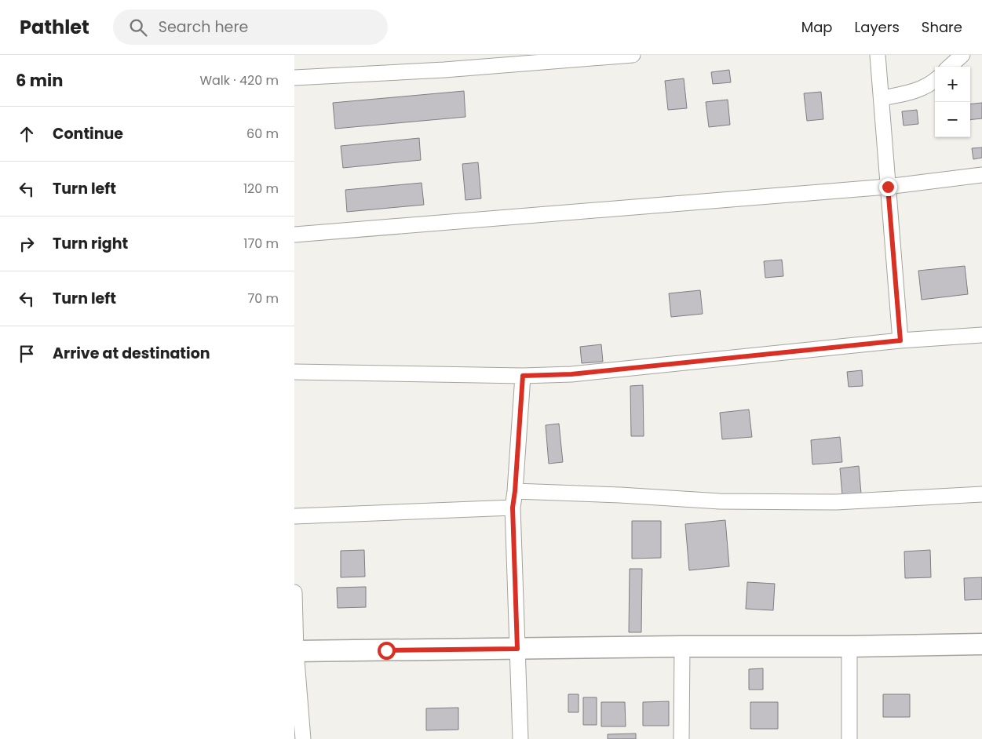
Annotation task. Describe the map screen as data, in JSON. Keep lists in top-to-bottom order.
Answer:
{
  "page": {
    "header": "Pathlet",
    "search": "Search here",
    "nav": ["Map", "Layers", "Share"],
    "heading": ["6 min", "Walk · 420 m"],
    "map_buttons": ["+", "−"],
    "list": [
      ["Continue", "60 m"],
      ["Turn left", "120 m"],
      ["Turn right", "170 m"],
      ["Turn left", "70 m"],
      "Arrive at destination"
    ]
  }
}
